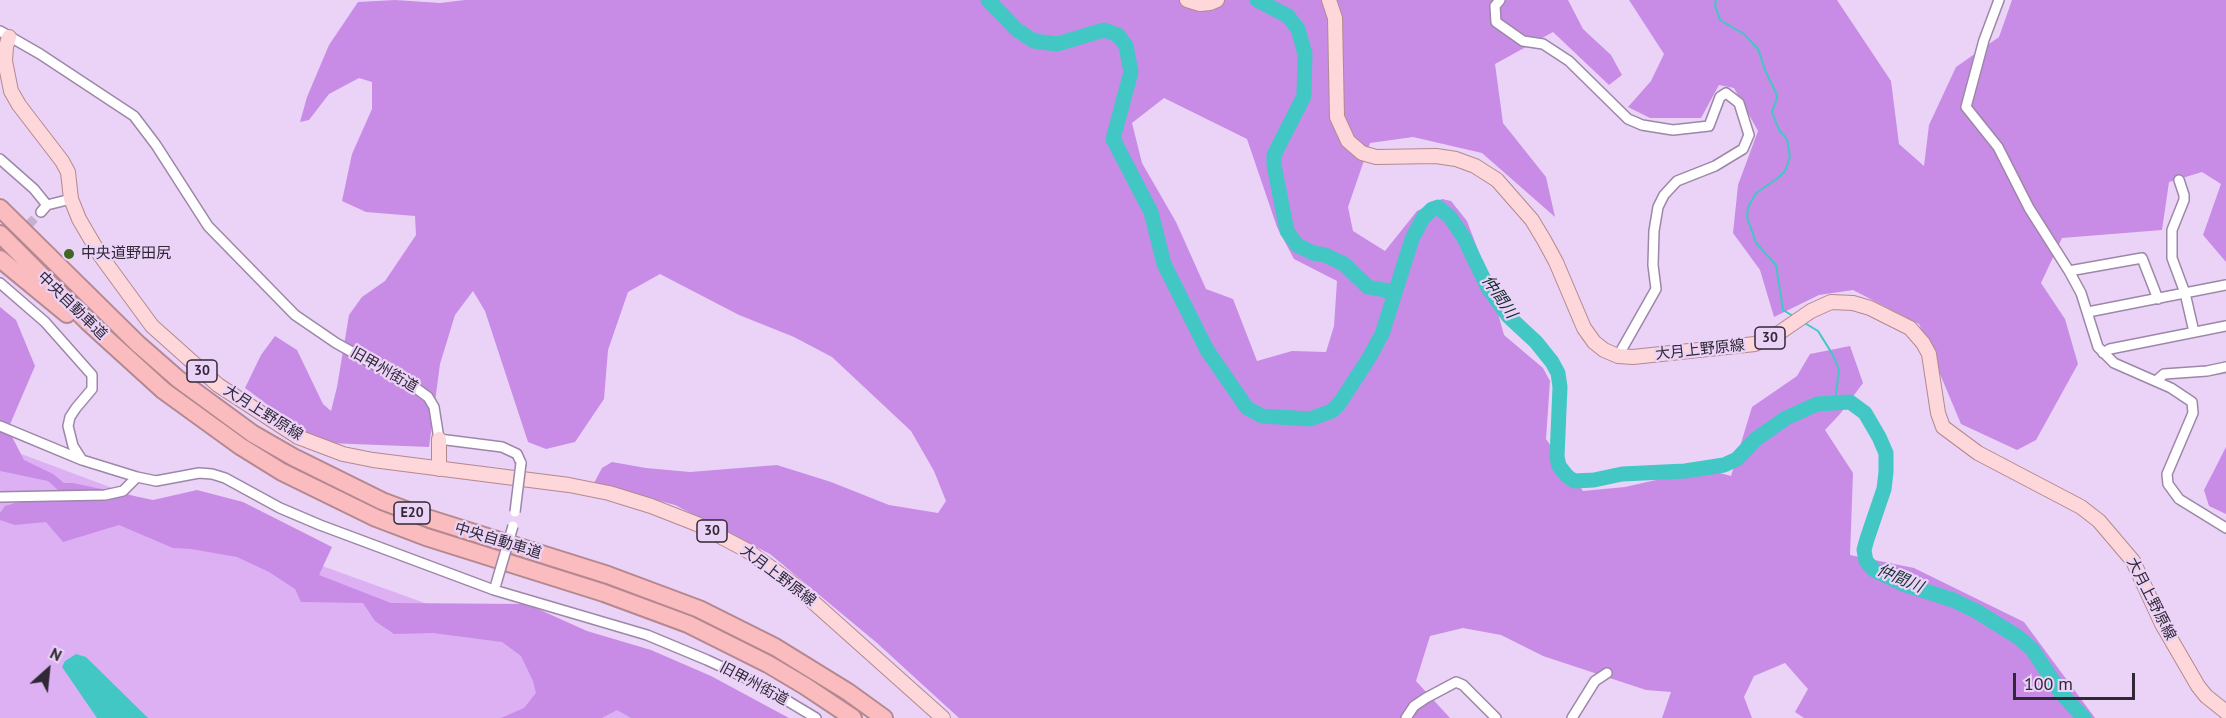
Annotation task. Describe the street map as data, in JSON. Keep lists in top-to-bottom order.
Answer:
{
  "streets": {
    "highway": ["中央自動車道", "E20"],
    "main road": ["30", "大月上野原線"],
    "street": ["旧甲州街道"]
  },
  "crossings": [
    ["大月上野原線", "旧甲州街道"]
  ],
  "water": ["仲間川"],
  "places": ["中央道野田尻"],
  "scale_bar": "100 m",
  "north": "top right"
}
